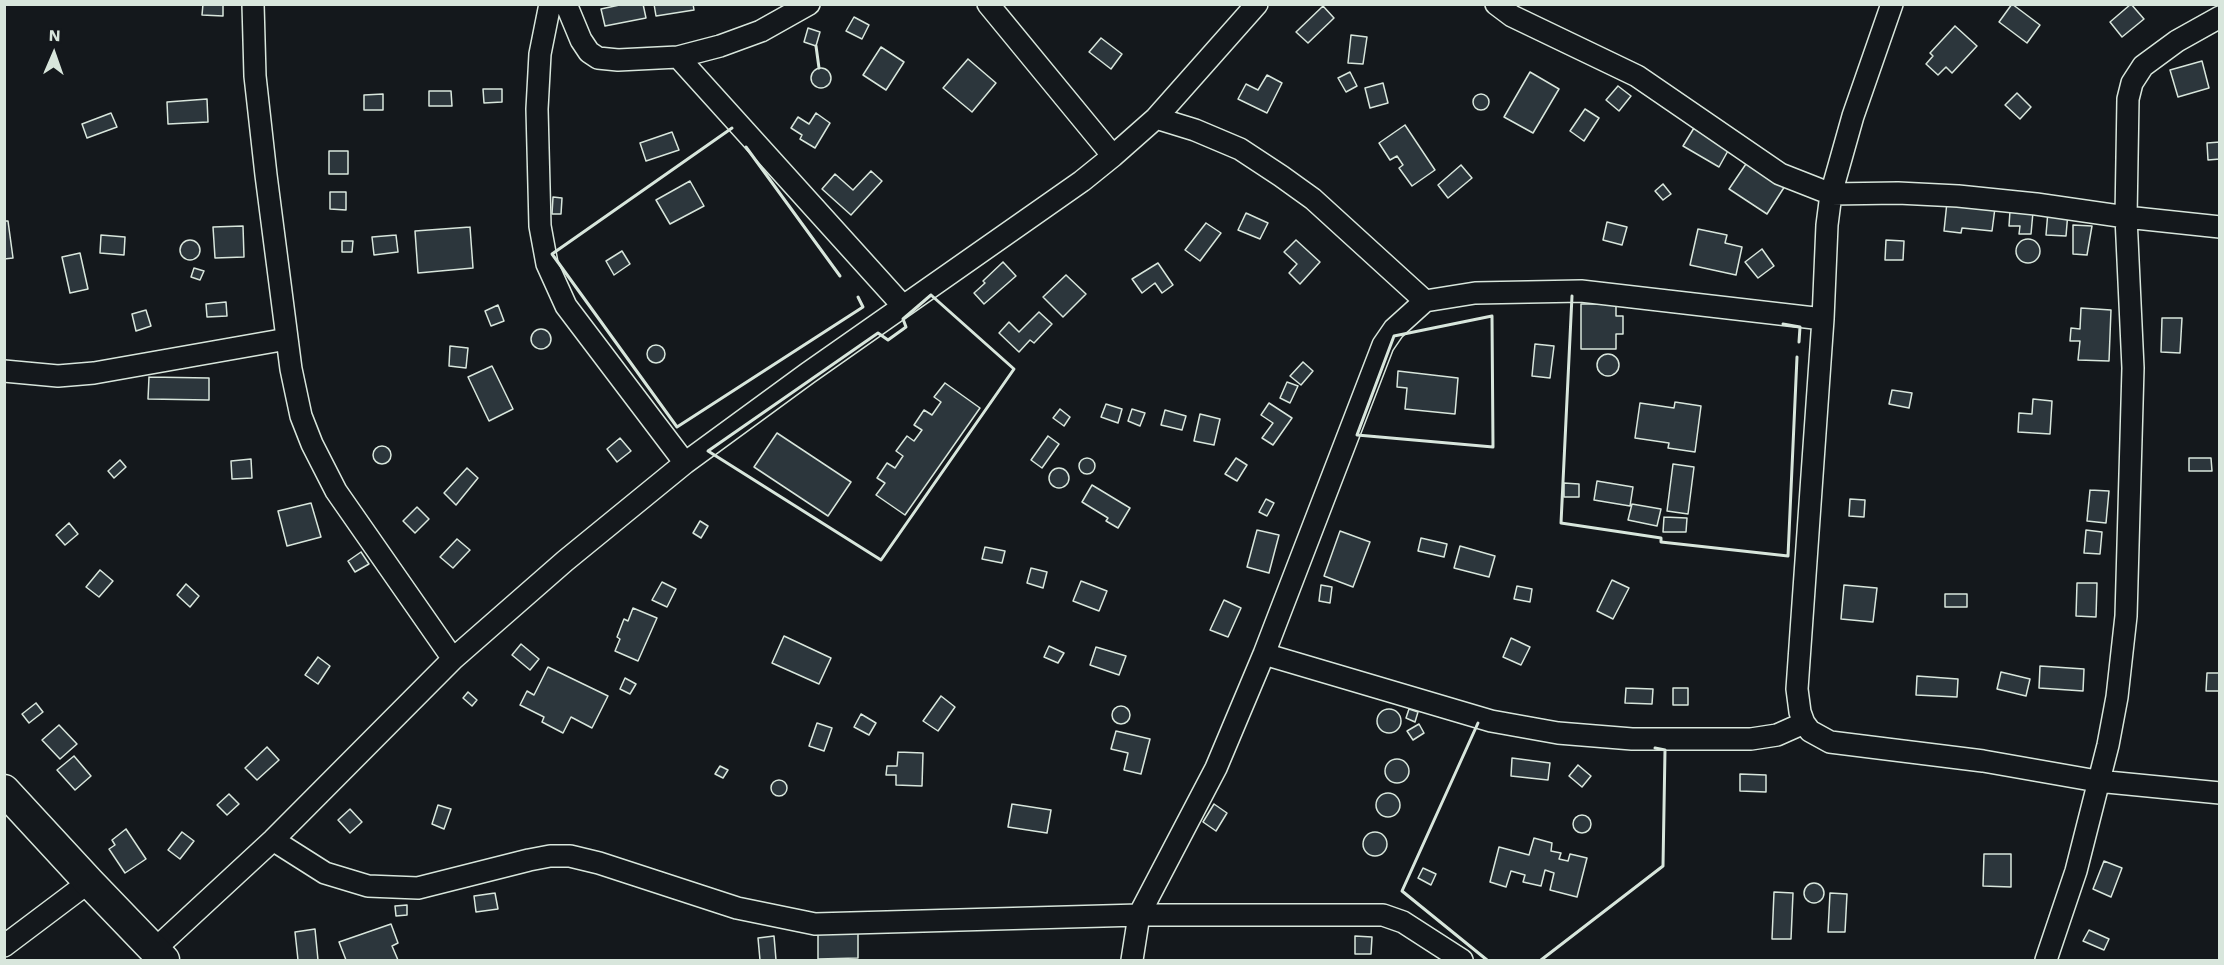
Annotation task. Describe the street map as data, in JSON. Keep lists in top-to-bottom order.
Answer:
{
  "north": "top"
}
